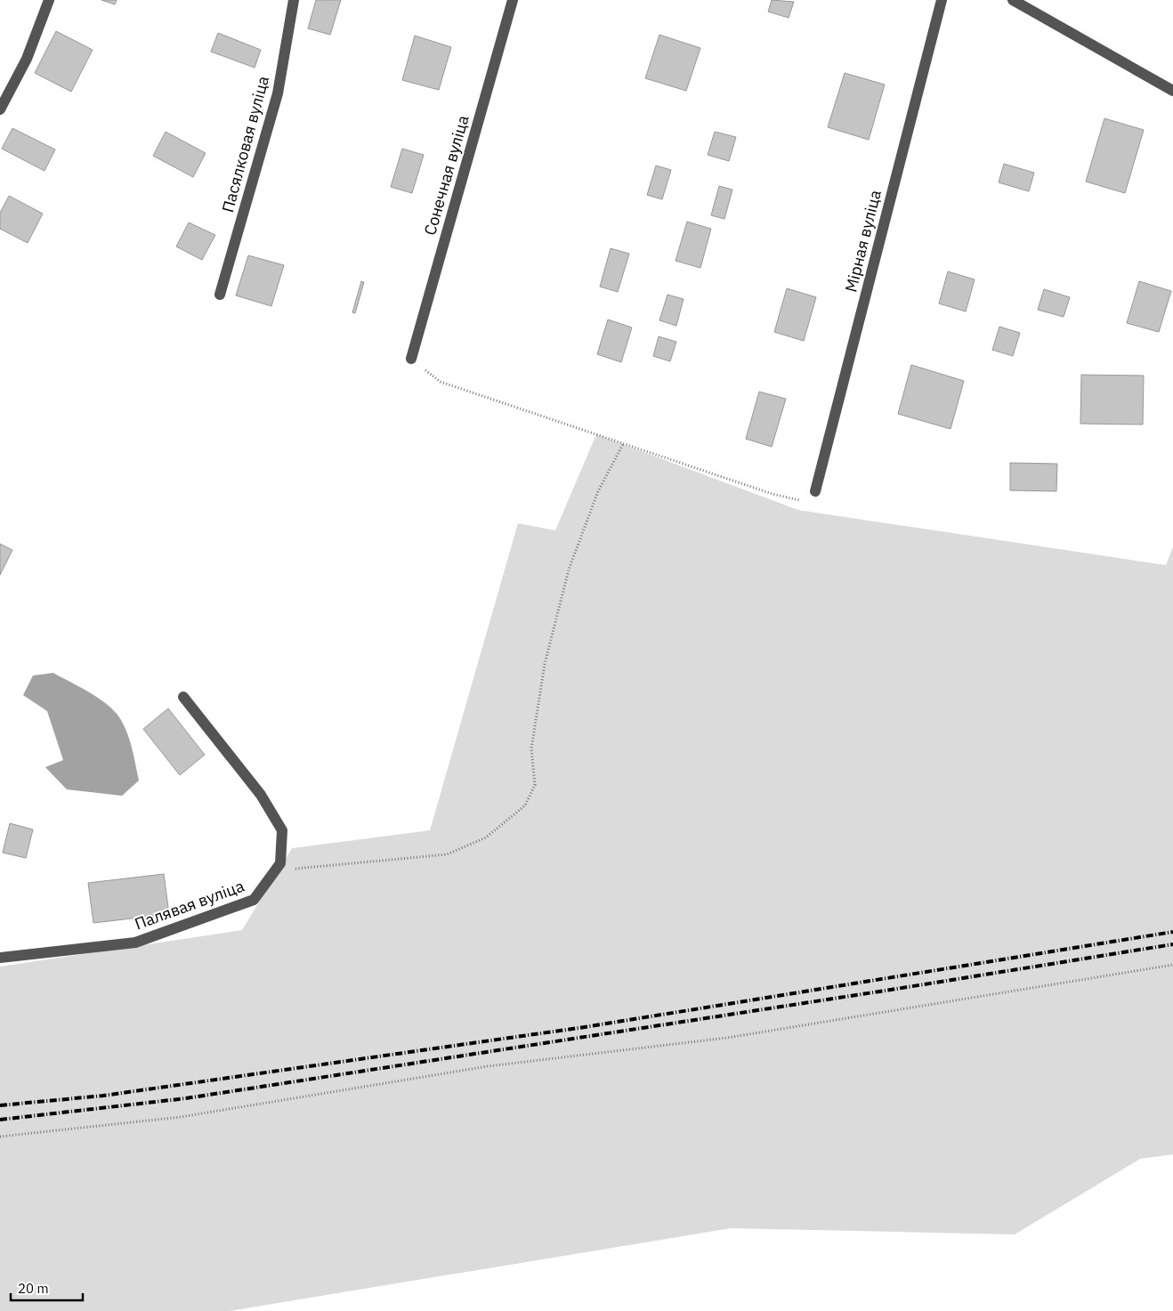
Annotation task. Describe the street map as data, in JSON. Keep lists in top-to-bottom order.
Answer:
{
  "streets": {
    "street": [
      "Пасялковая вуліца",
      "Сонечная вуліца",
      "Мірная вуліца",
      "Палявая вуліца"
    ]
  },
  "scale_bar": "20 m"
}
